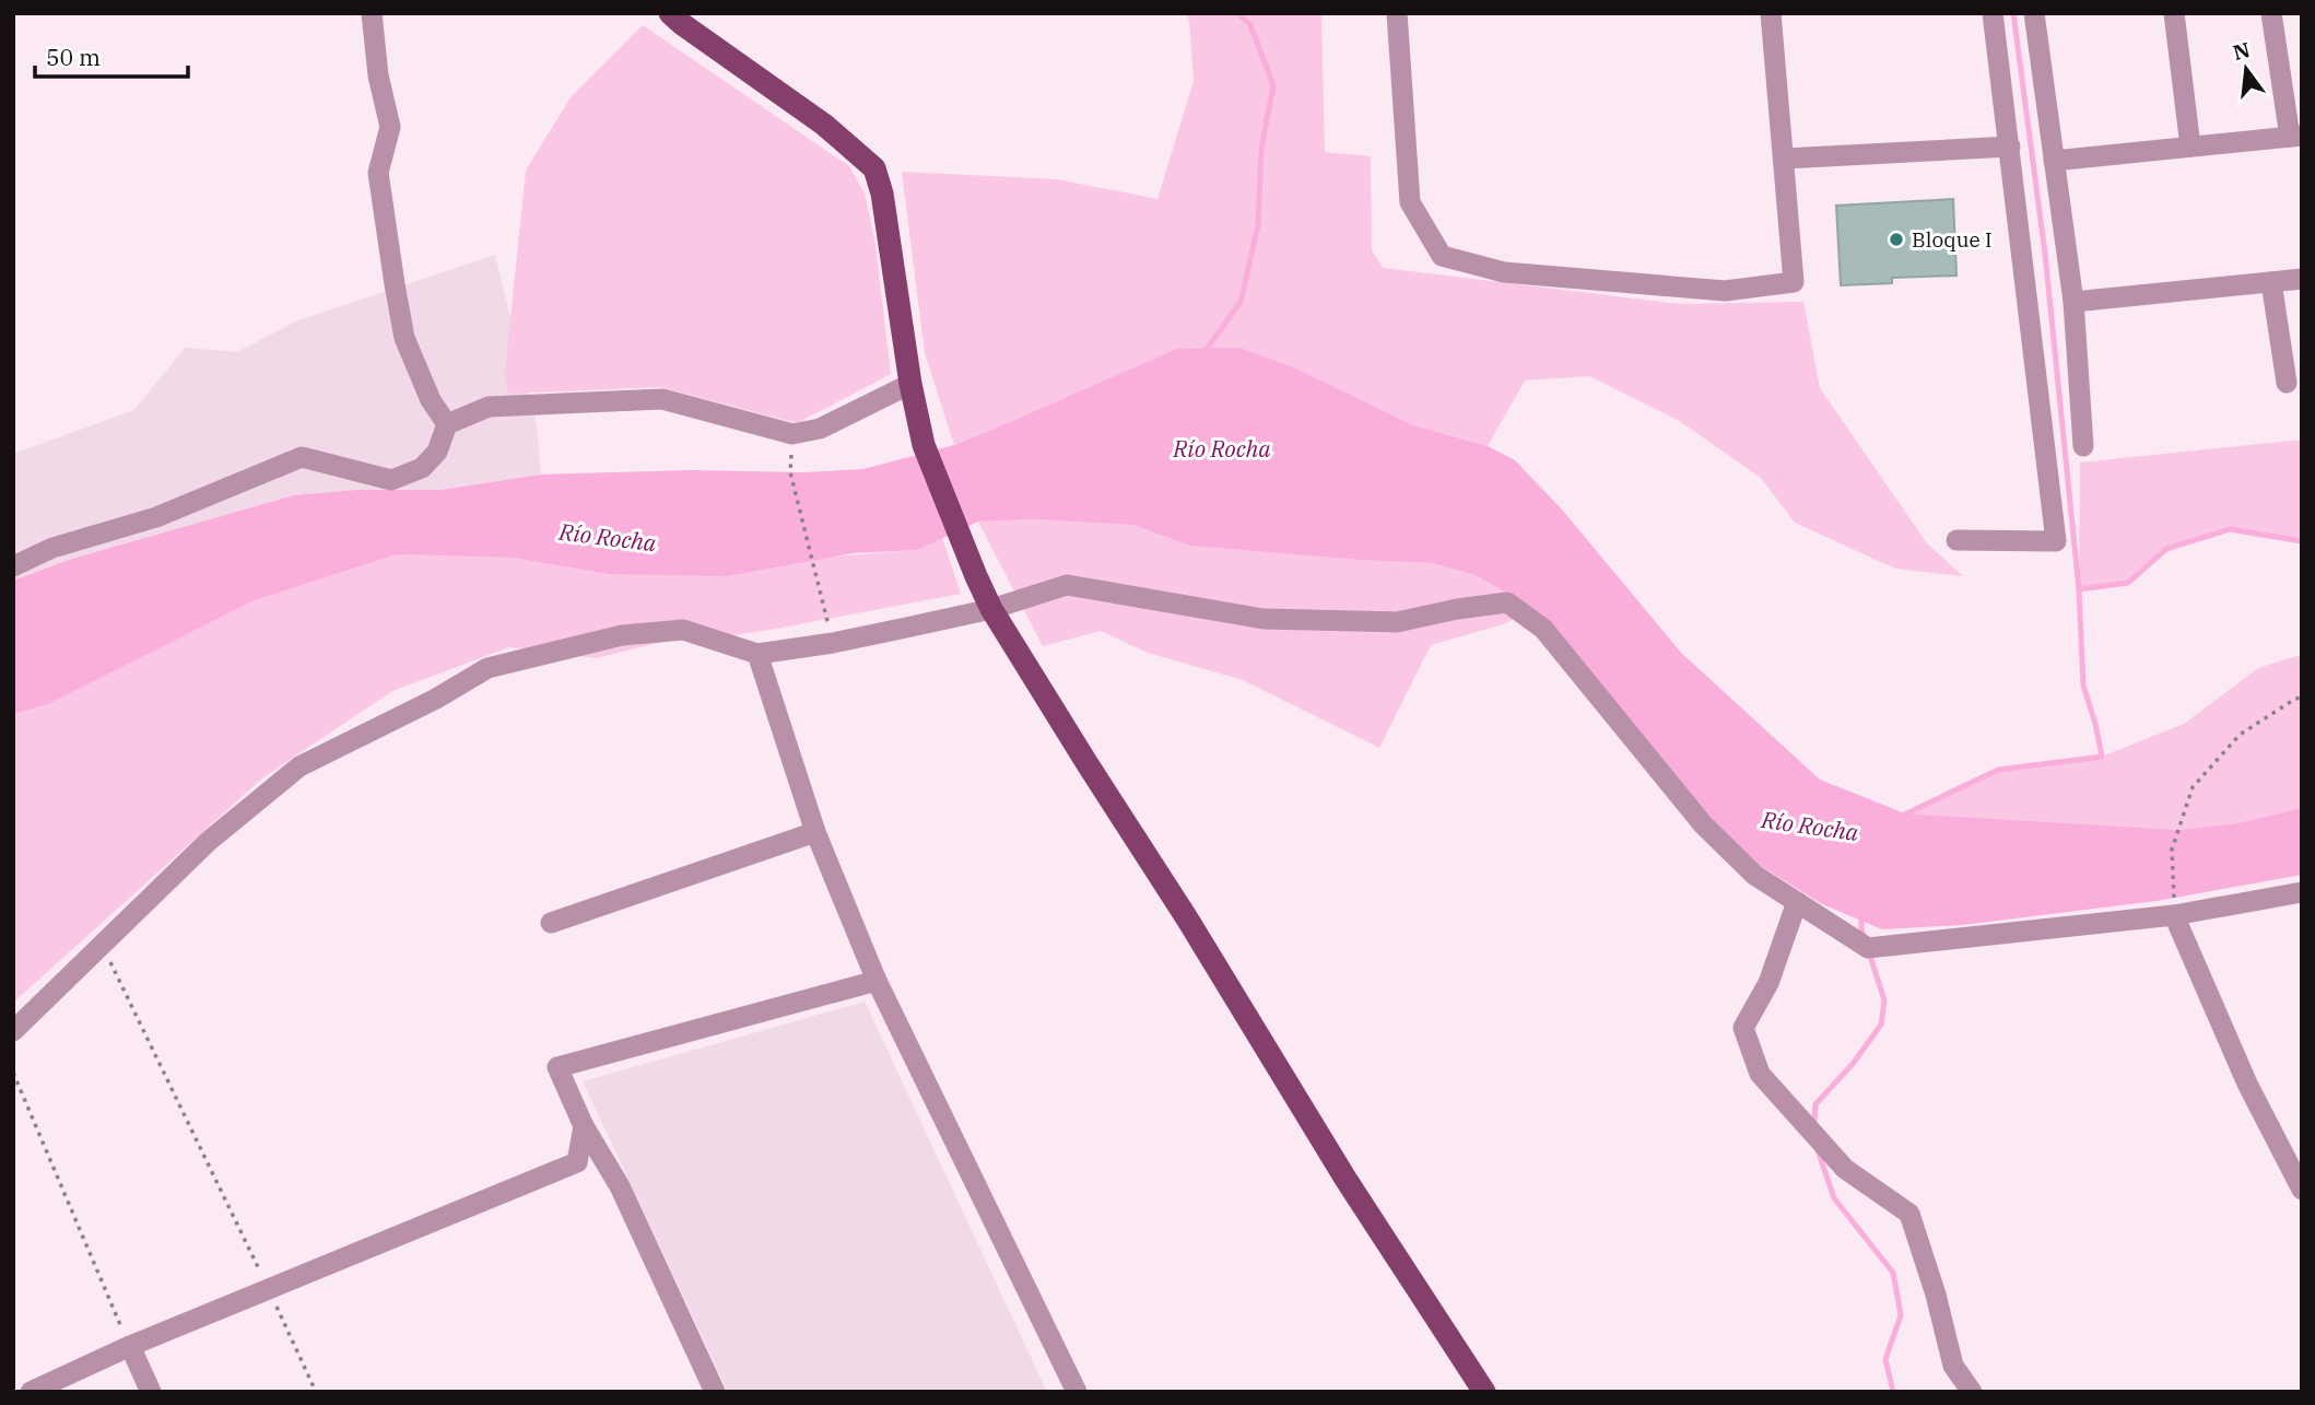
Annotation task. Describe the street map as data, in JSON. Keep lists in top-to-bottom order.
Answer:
{
  "water": ["Río Rocha"],
  "places": ["Bloque I"],
  "scale_bar": "50 m",
  "north": "top"
}
